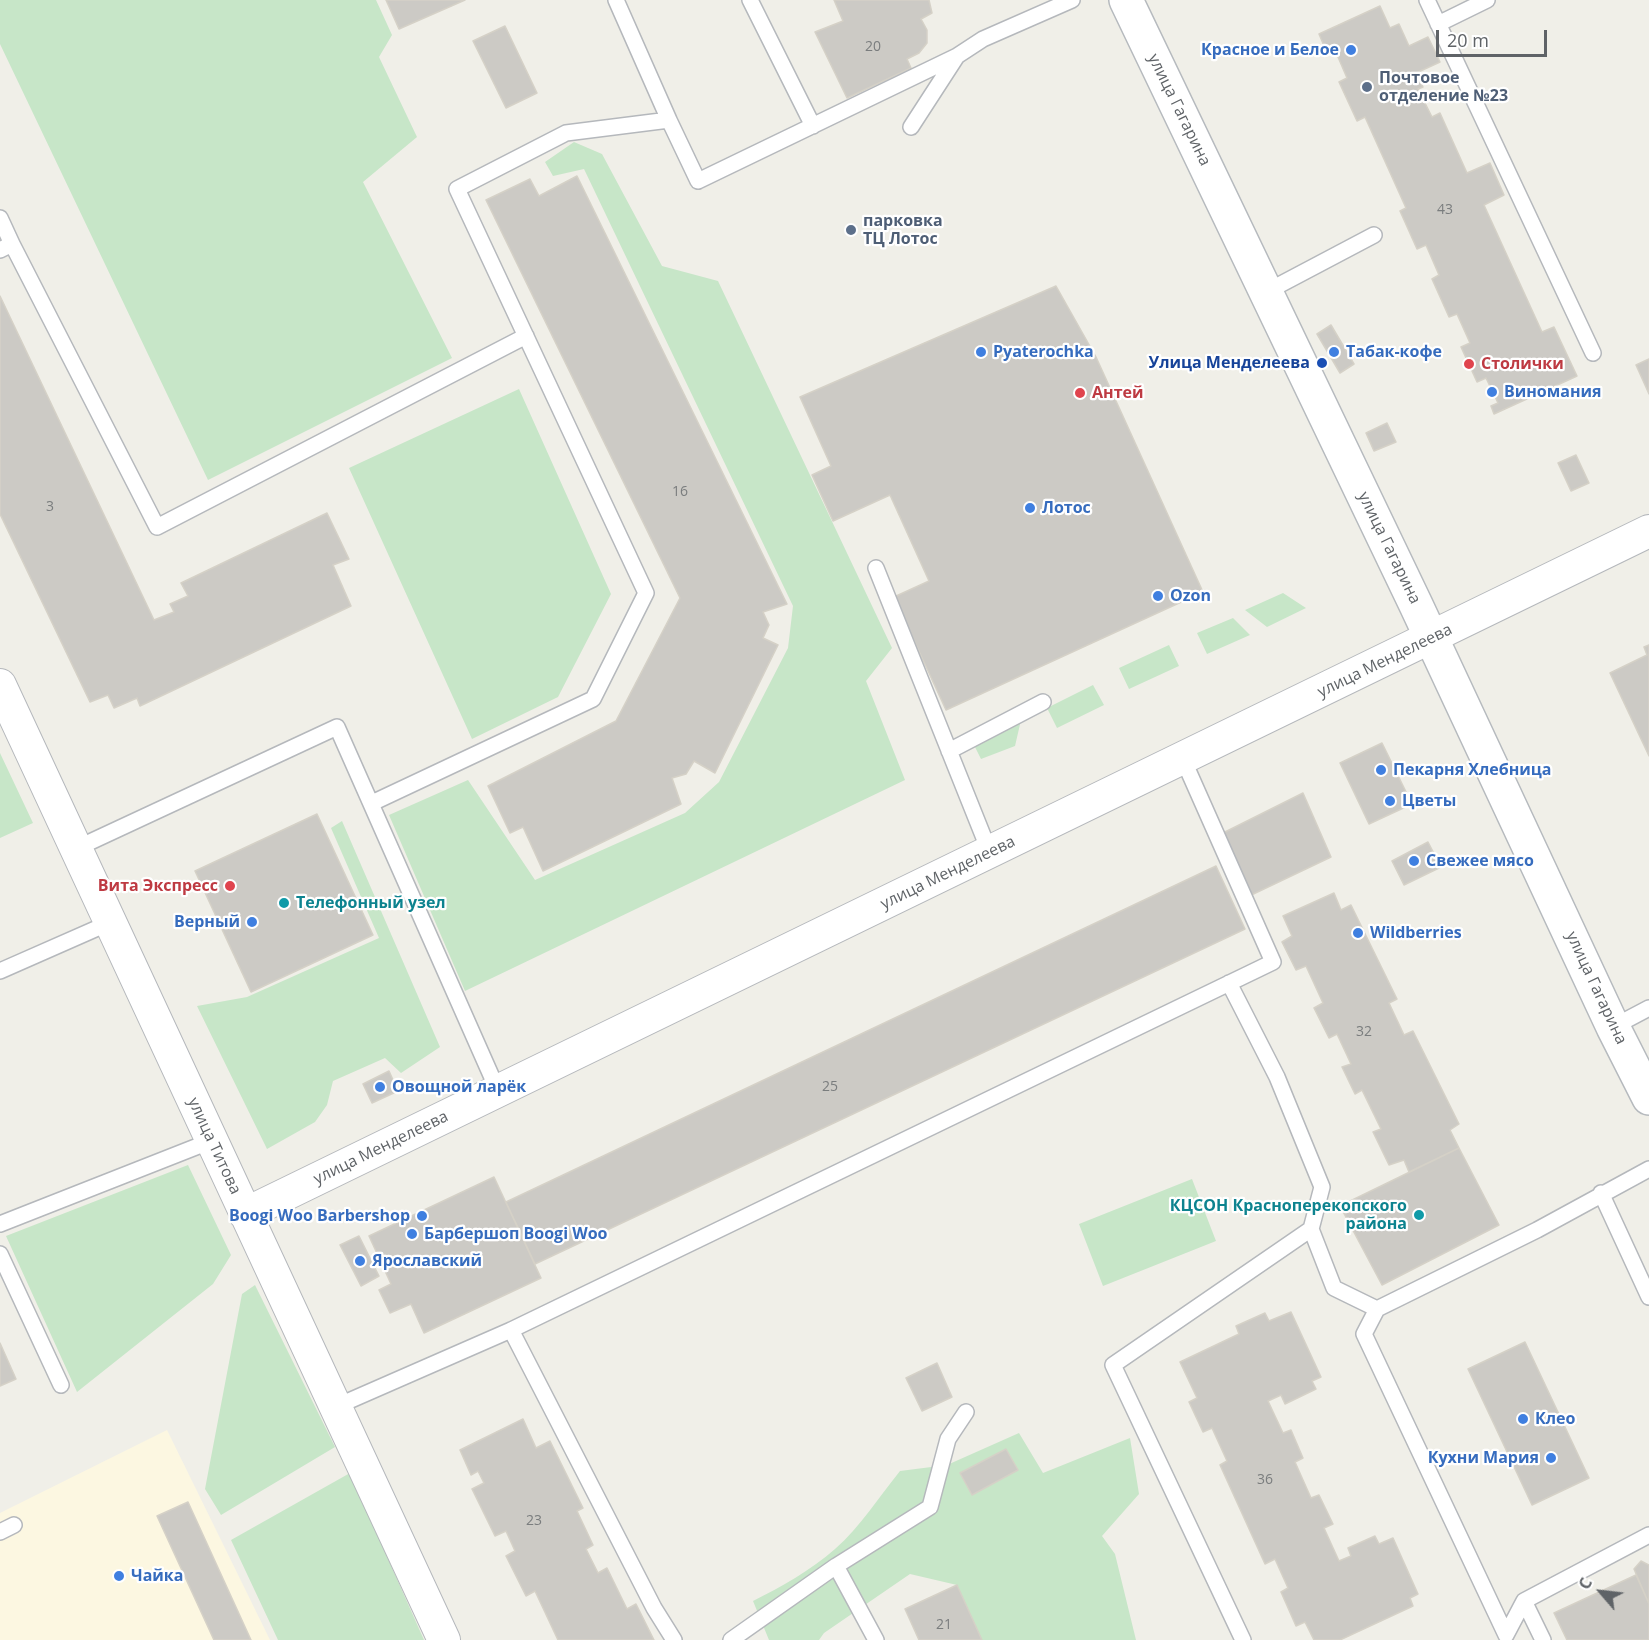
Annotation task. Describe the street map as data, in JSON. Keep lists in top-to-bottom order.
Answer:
{
  "streets": {
    "main road": ["улица Гагарина"],
    "street": ["улица Менделеева", "улица Титова"]
  },
  "crossings": [
    ["улица Гагарина", "улица Менделеева"],
    ["улица Менделеева", "улица Титова"]
  ],
  "places": [
    "Красное и Белое",
    "Почтовое отделение №23",
    "парковка ТЦ Лотос",
    "Pyaterochka",
    "Табак-кофе",
    "Улица Менделеева",
    "Столички",
    "Виномания",
    "Антей",
    "Лотос",
    "Ozon",
    "Пекарня Хлебница",
    "Цветы",
    "Свежее мясо",
    "Вита Экспресс",
    "Телефонный узел",
    "Верный",
    "Wildberries",
    "Овощной ларёк",
    "КЦСОН Красноперекопского района",
    "Boogi Woo Barbershop",
    "Барбершоп Boogi Woo",
    "Ярославский",
    "Клео",
    "Кухни Мария",
    "Чайка"
  ],
  "house_numbers": [
    "20",
    "43",
    "16",
    "3",
    "32",
    "25",
    "36",
    "23",
    "21"
  ],
  "scale_bar": "20 m",
  "north": "top left"
}
